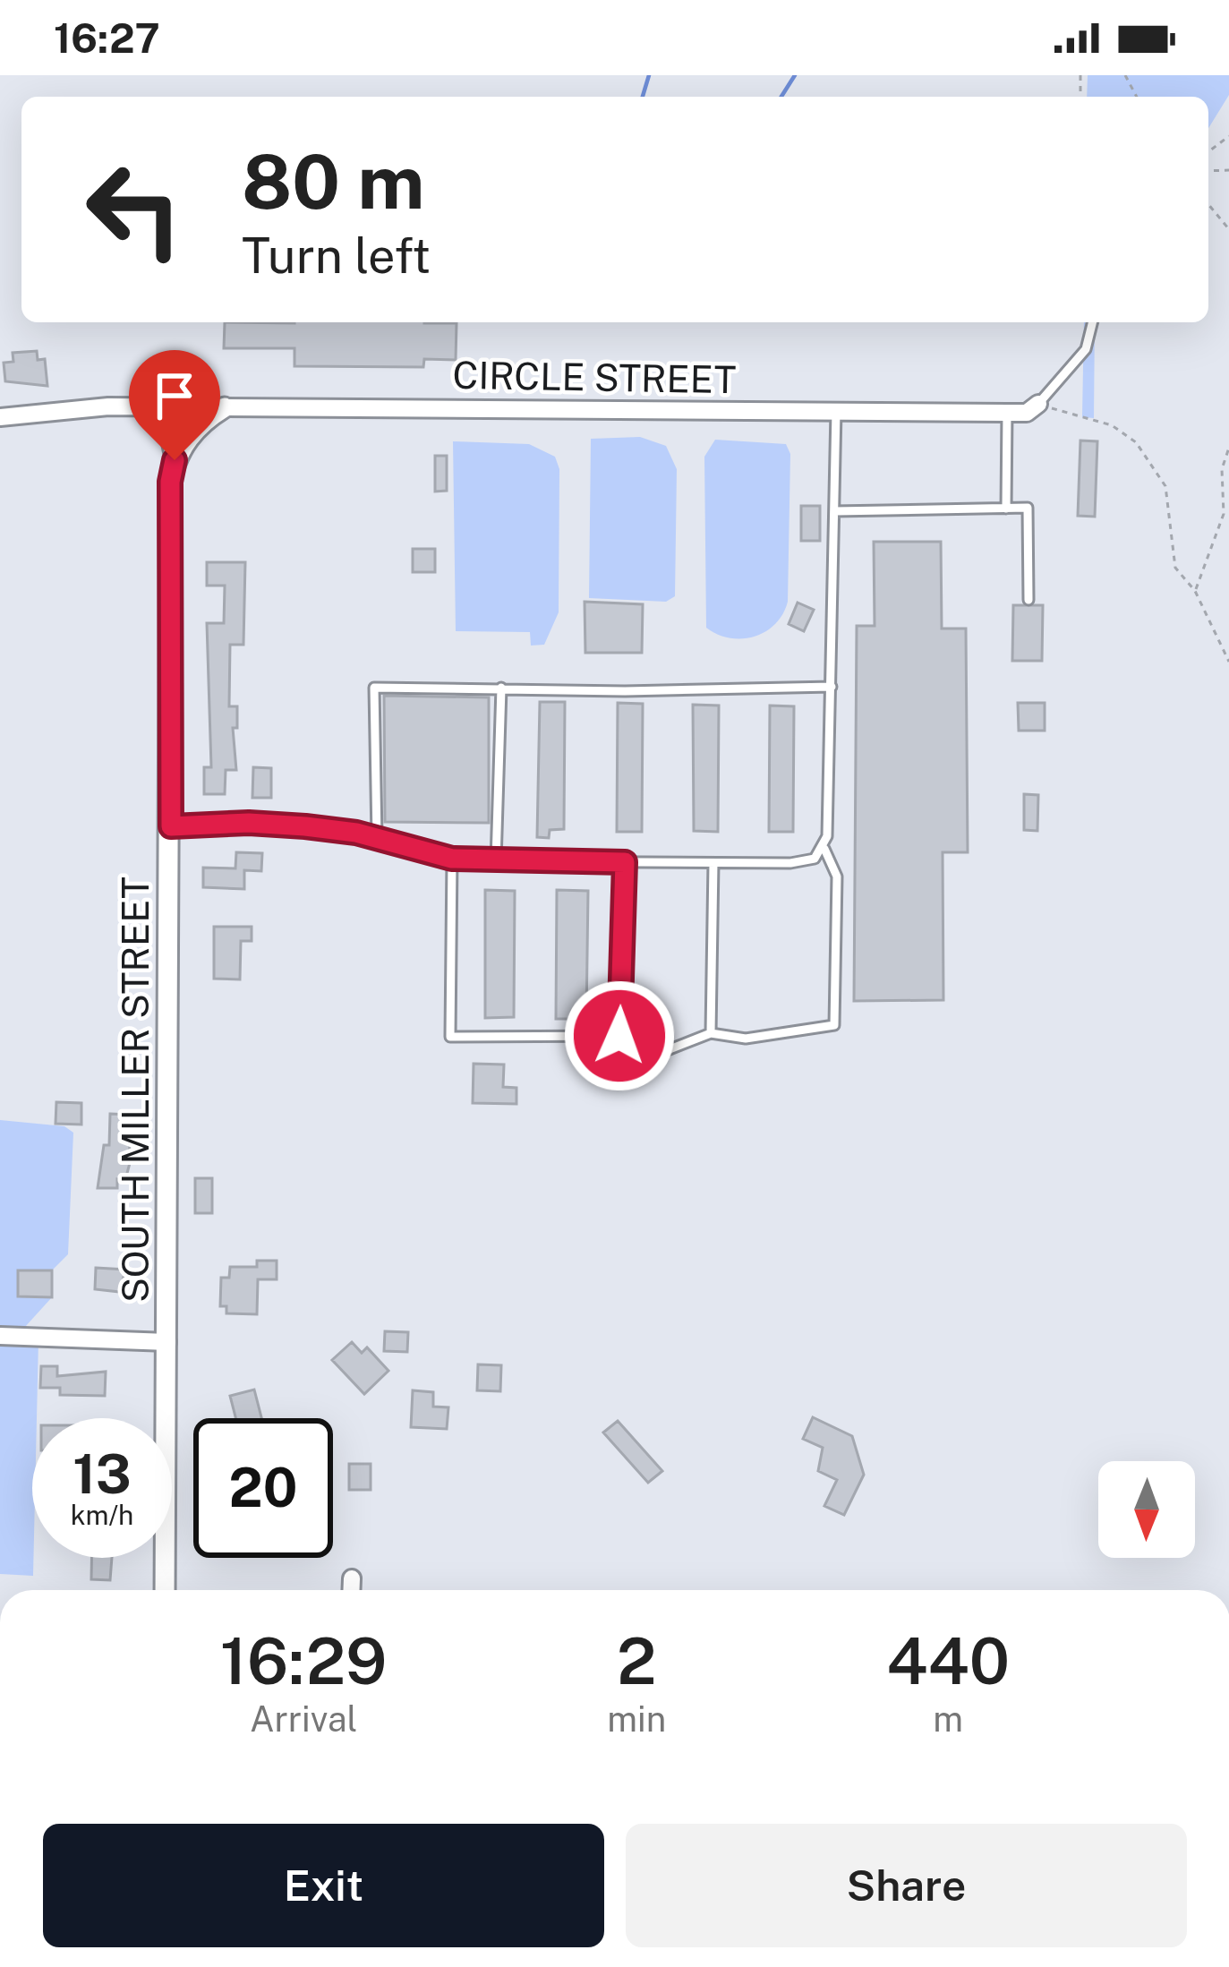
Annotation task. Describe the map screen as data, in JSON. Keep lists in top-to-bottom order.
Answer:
{
  "streets": {
    "street": ["CIRCLE STREET", "SOUTH MILLER STREET"]
  },
  "north": "bottom",
  "page": {
    "status": "16:27",
    "turn": ["80 m", "Turn left"],
    "speed": "13 km/h",
    "limit": "20",
    "eta": [
      "16:29",
      "Arrival",
      "2",
      "min",
      "440",
      "m"
    ],
    "buttons": ["Exit", "Share"]
  }
}
